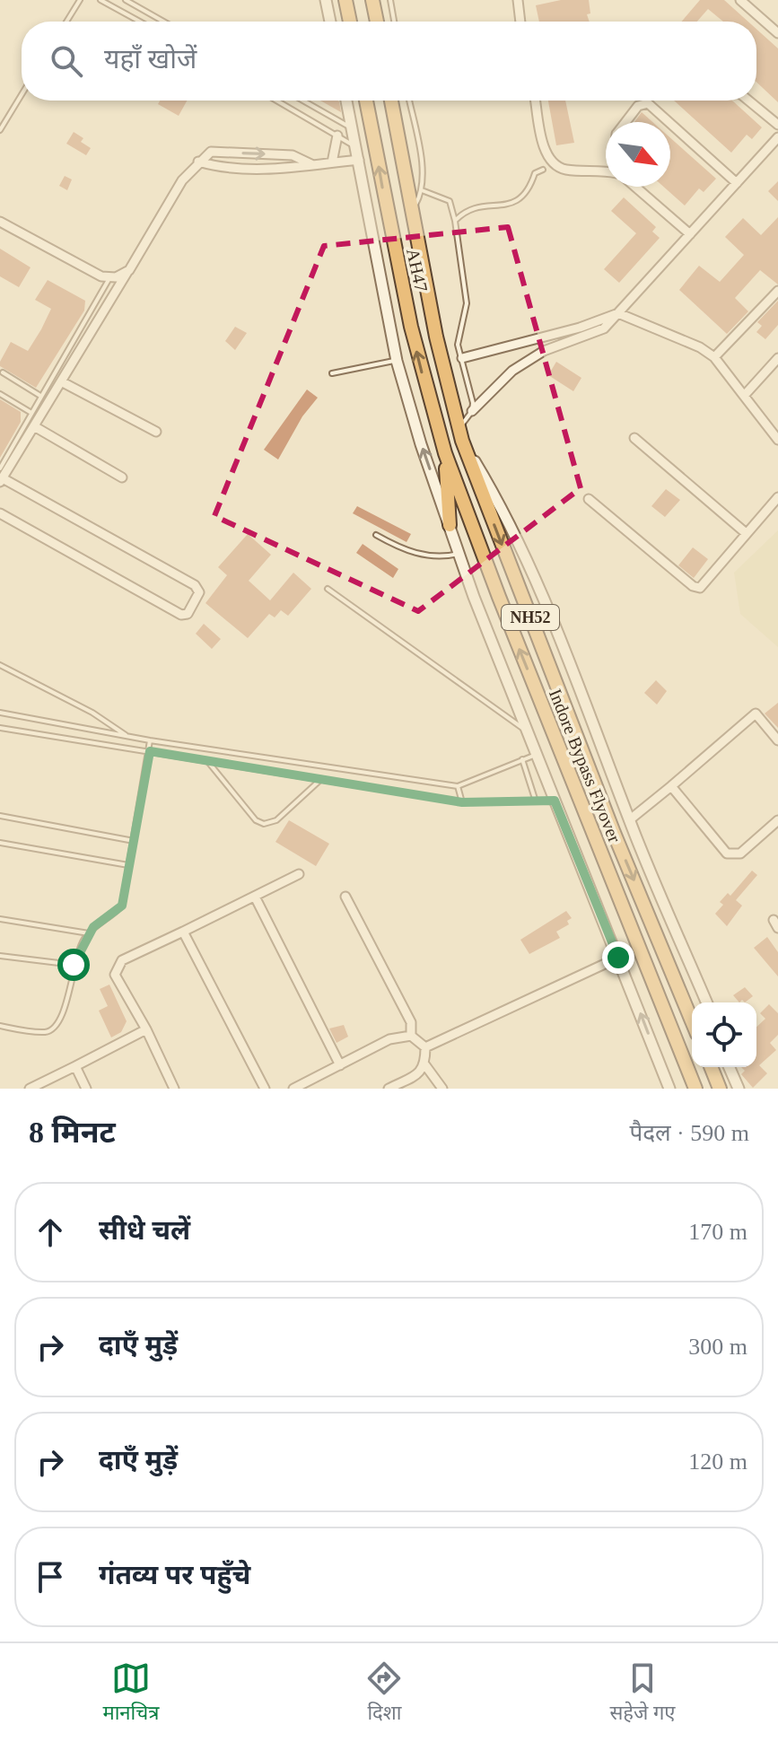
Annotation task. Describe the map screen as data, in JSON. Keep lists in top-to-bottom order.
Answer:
{
  "streets": {
    "highway": ["AH47", "NH52", "Indore Bypass Flyover"]
  },
  "crossings": [
    ["AH47", "Indore Bypass Flyover"]
  ],
  "north": "bottom right",
  "page": {
    "search": "यहाँ खोजें",
    "heading": ["8 मिनट", "पैदल · 590 m"],
    "list": [
      ["सीधे चलें", "170 m"],
      ["दाएँ मुड़ें", "300 m"],
      ["दाएँ मुड़ें", "120 m"],
      "गंतव्य पर पहुँचे"
    ],
    "nav": ["मानचित्र", "दिशा", "सहेजे गए"]
  }
}
